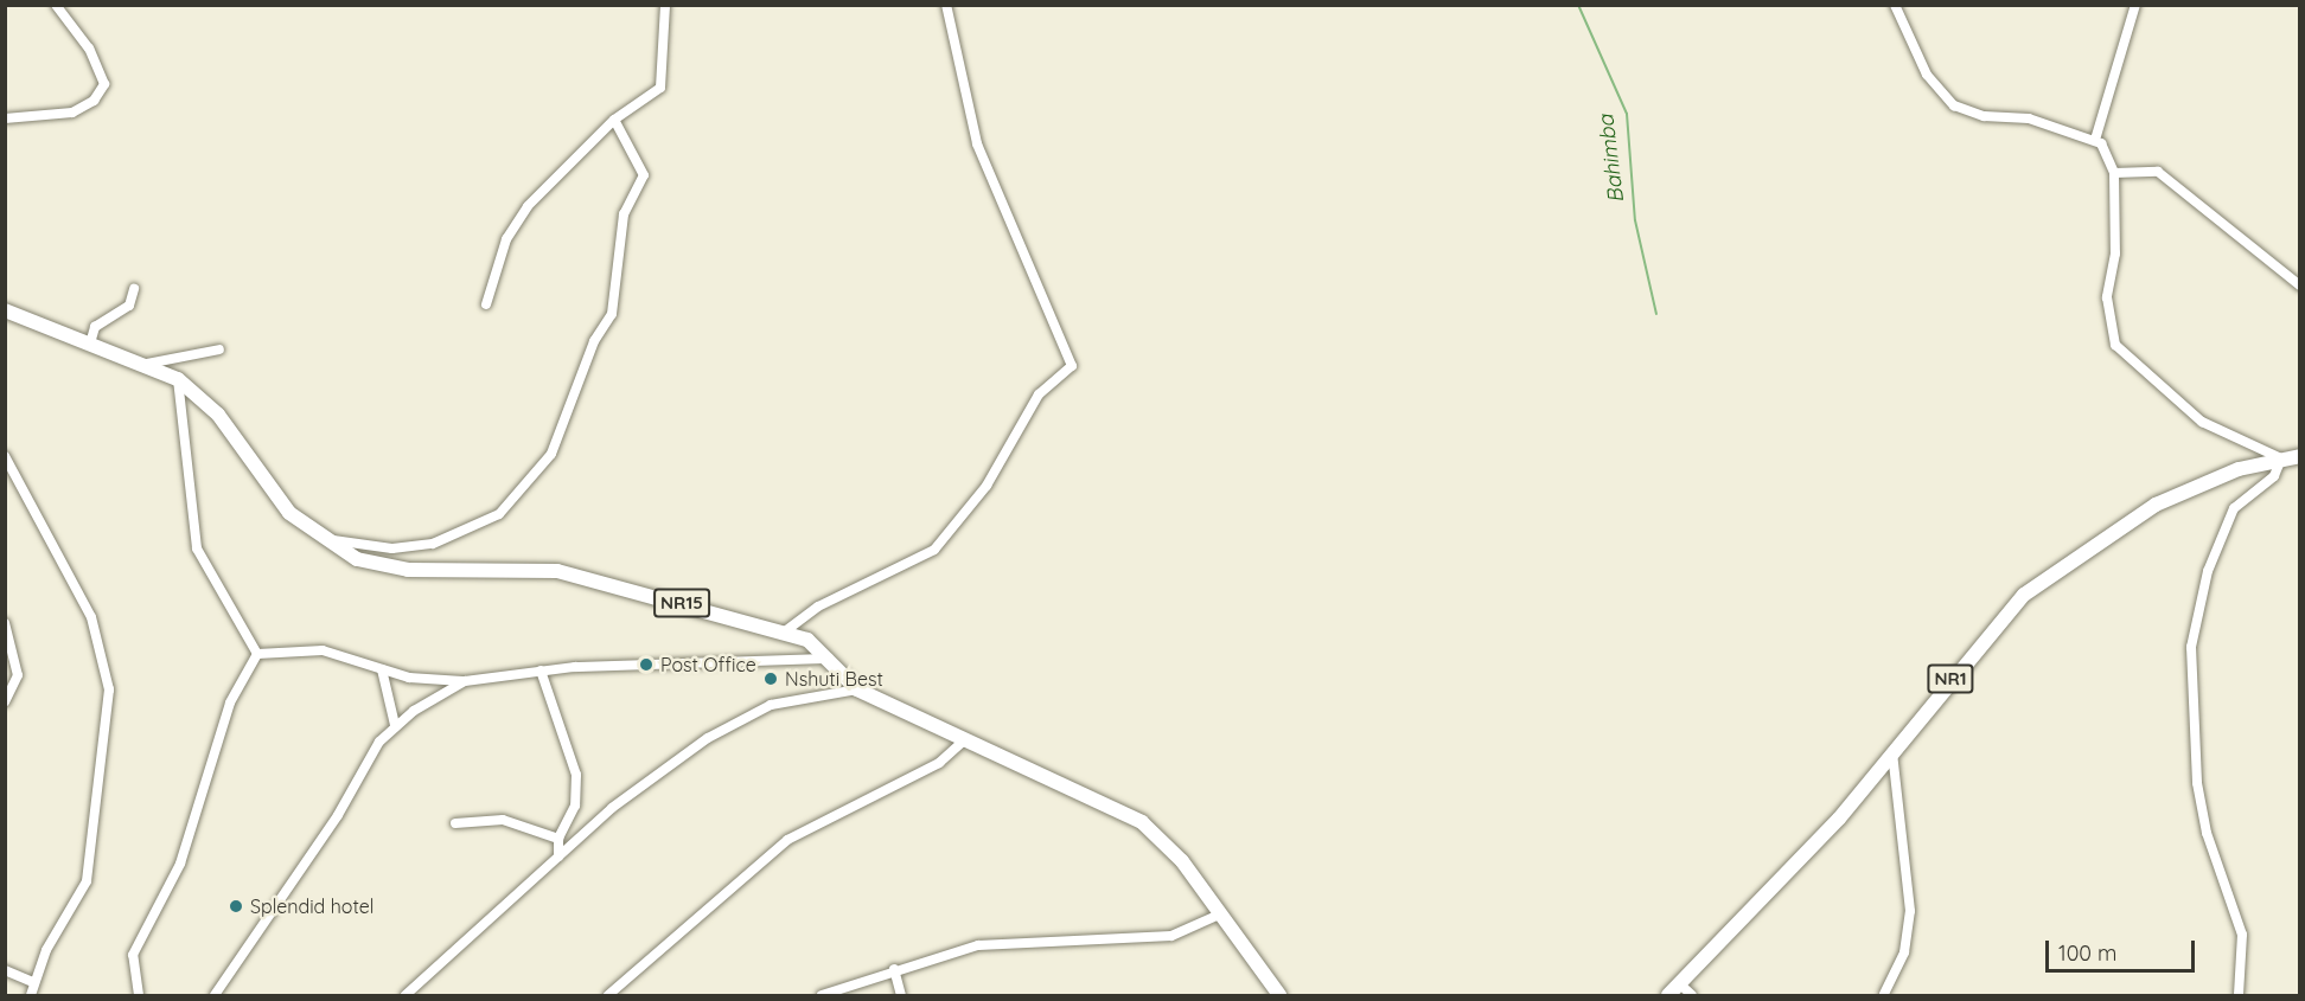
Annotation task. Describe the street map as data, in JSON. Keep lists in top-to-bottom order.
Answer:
{
  "streets": {
    "highway": ["NR15", "NR1"]
  },
  "water": ["Bahimba"],
  "places": ["Post Office", "Nshuti Best", "Splendid hotel"],
  "scale_bar": "100 m"
}
